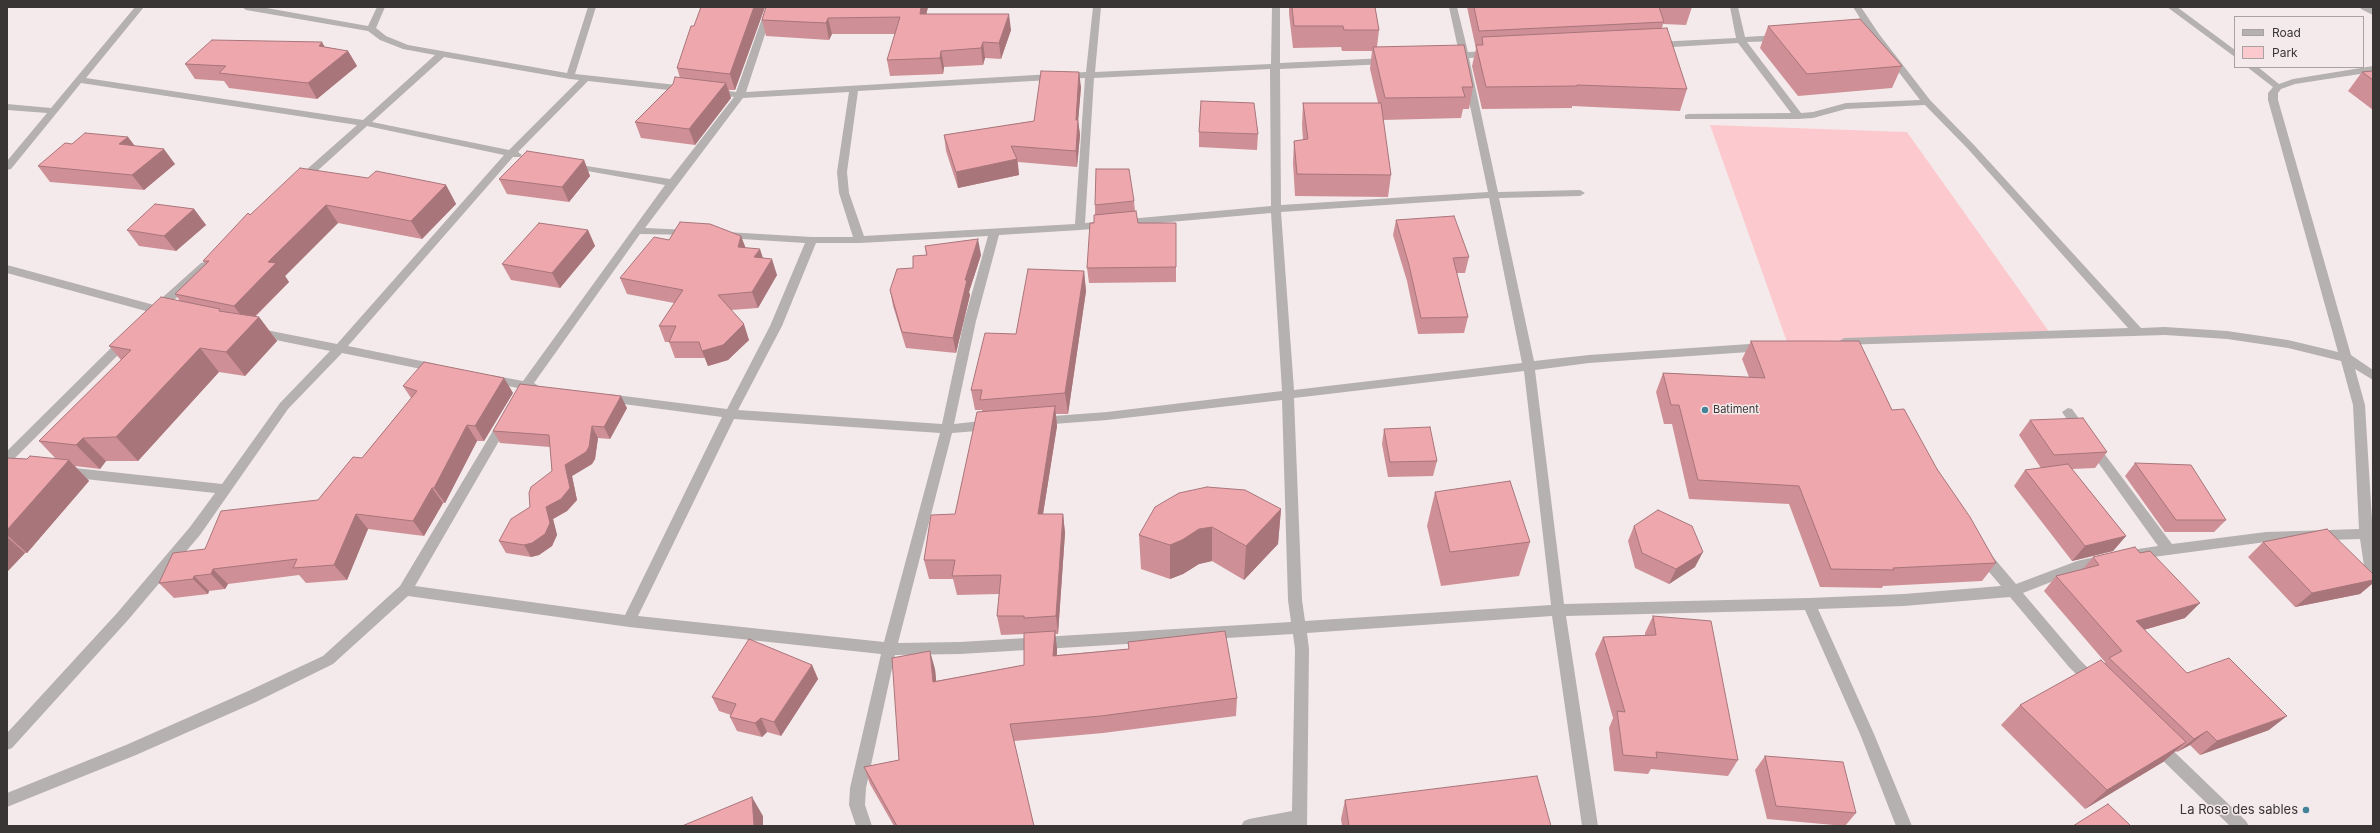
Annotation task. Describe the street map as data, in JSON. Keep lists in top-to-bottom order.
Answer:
{
  "places": ["Batiment", "La Rose des sables"],
  "legend": ["Road", "Park"]
}
